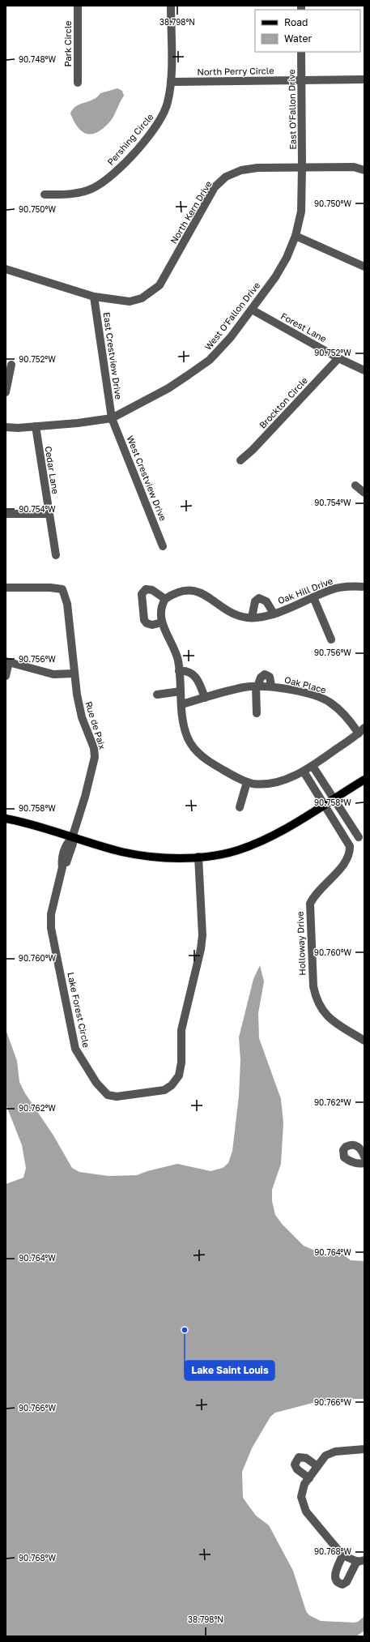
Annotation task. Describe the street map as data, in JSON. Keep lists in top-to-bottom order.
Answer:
{
  "streets": {
    "street": [
      "Park Circle",
      "North Perry Circle",
      "East O'Fallon Drive",
      "Pershing Circle",
      "North Kern Drive",
      "West O'Fallon Drive",
      "Forest Lane",
      "East Crestview Drive",
      "Brockton Circle",
      "Cedar Lane",
      "West Crestview Drive",
      "Oak Hill Drive",
      "Oak Place",
      "Rue de Paix",
      "Holloway Drive",
      "Lake Forest Circle"
    ]
  },
  "crossings": [
    ["North Perry Circle", "East O'Fallon Drive"],
    ["North Perry Circle", "Pershing Circle"],
    ["East O'Fallon Drive", "North Kern Drive"],
    ["East O'Fallon Drive", "West O'Fallon Drive"],
    ["North Kern Drive", "West O'Fallon Drive"],
    ["North Kern Drive", "East Crestview Drive"],
    ["West O'Fallon Drive", "Forest Lane"],
    ["West O'Fallon Drive", "East Crestview Drive"],
    ["West O'Fallon Drive", "Cedar Lane"],
    ["West O'Fallon Drive", "West Crestview Drive"],
    ["Forest Lane", "Brockton Circle"],
    ["East Crestview Drive", "West Crestview Drive"],
    ["Rue de Paix", "Lake Forest Circle"]
  ],
  "places": ["Lake Saint Louis"],
  "legend": ["Road", "Water"],
  "coordinates": [
    "38.798°N",
    "90.748°W",
    "90.750°W",
    "90.752°W",
    "90.754°W",
    "90.756°W",
    "90.758°W",
    "90.760°W",
    "90.762°W",
    "90.764°W",
    "90.766°W",
    "90.768°W"
  ]
}
